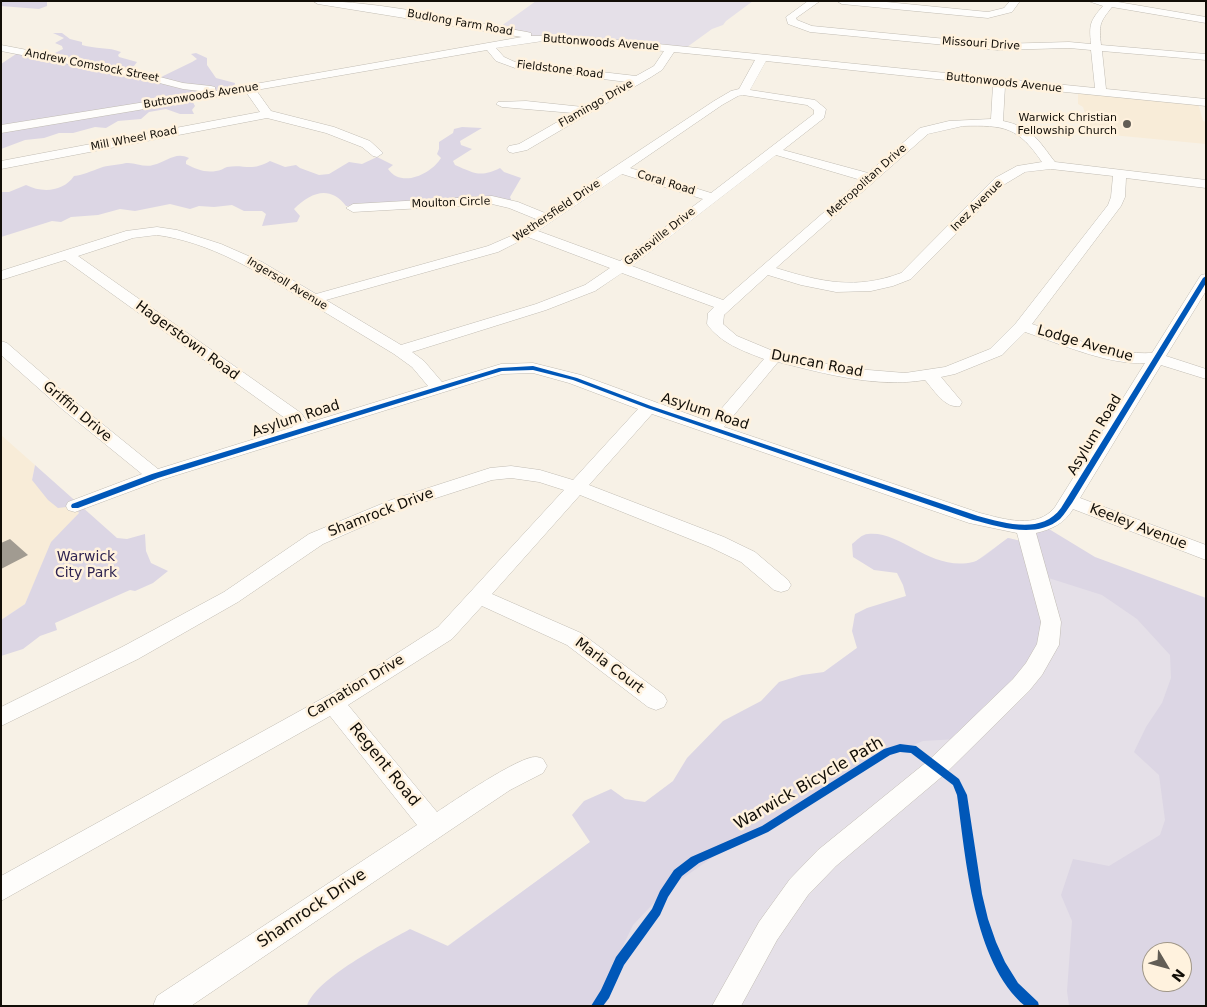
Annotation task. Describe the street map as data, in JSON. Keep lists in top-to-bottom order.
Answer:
{
  "streets": {
    "street": [
      "Budlong Farm Road",
      "Buttonwoods Avenue",
      "Missouri Drive",
      "Andrew Comstock Street",
      "Fieldstone Road",
      "Flamingo Drive",
      "Mill Wheel Road",
      "Metropolitan Drive",
      "Coral Road",
      "Moulton Circle",
      "Inez Avenue",
      "Wethersfield Drive",
      "Gainsville Drive",
      "Ingersoll Avenue",
      "Hagerstown Road",
      "Lodge Avenue",
      "Duncan Road",
      "Griffin Drive",
      "Asylum Road",
      "Shamrock Drive",
      "Keeley Avenue",
      "Marla Court",
      "Carnation Drive",
      "Regent Road"
    ],
    "cycle path": ["Warwick Bicycle Path"]
  },
  "crossings": [
    ["Budlong Farm Road", "Buttonwoods Avenue"],
    ["Buttonwoods Avenue", "Andrew Comstock Street"],
    ["Buttonwoods Avenue", "Fieldstone Road"],
    ["Buttonwoods Avenue", "Flamingo Drive"],
    ["Fieldstone Road", "Flamingo Drive"],
    ["Metropolitan Drive", "Inez Avenue"],
    ["Metropolitan Drive", "Duncan Road"],
    ["Coral Road", "Wethersfield Drive"],
    ["Coral Road", "Gainsville Drive"],
    ["Moulton Circle", "Wethersfield Drive"],
    ["Inez Avenue", "Duncan Road"],
    ["Wethersfield Drive", "Gainsville Drive"],
    ["Wethersfield Drive", "Ingersoll Avenue"],
    ["Gainsville Drive", "Ingersoll Avenue"],
    ["Ingersoll Avenue", "Hagerstown Road"],
    ["Ingersoll Avenue", "Asylum Road"],
    ["Hagerstown Road", "Asylum Road"],
    ["Lodge Avenue", "Duncan Road"],
    ["Lodge Avenue", "Asylum Road"],
    ["Griffin Drive", "Asylum Road"],
    ["Asylum Road", "Keeley Avenue"],
    ["Asylum Road", "Carnation Drive"],
    ["Shamrock Drive", "Carnation Drive"],
    ["Shamrock Drive", "Regent Road"],
    ["Marla Court", "Carnation Drive"],
    ["Carnation Drive", "Regent Road"]
  ],
  "parks": ["Warwick City Park"],
  "places": ["Warwick Christian Fellowship Church"],
  "north": "bottom right"
}
